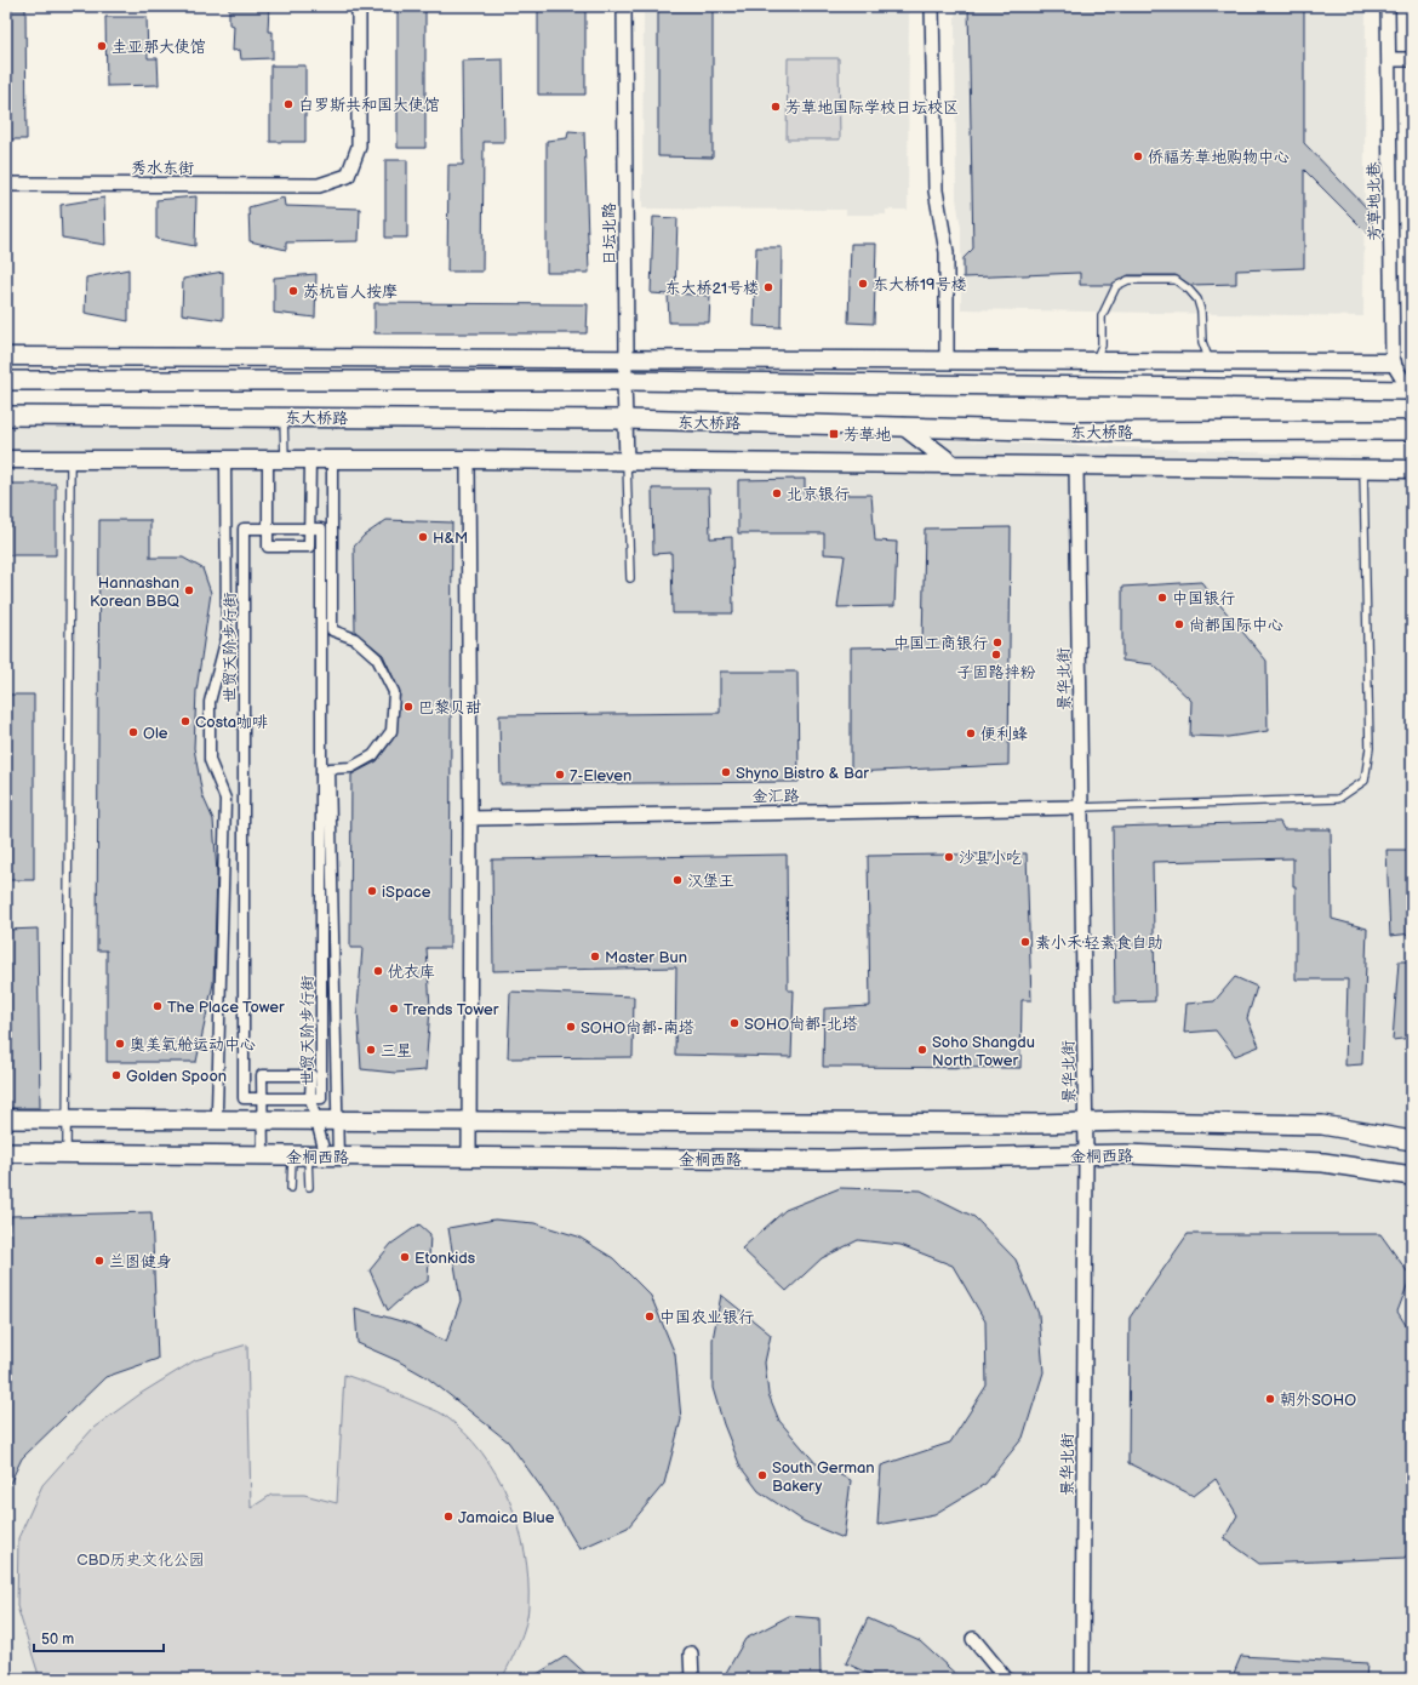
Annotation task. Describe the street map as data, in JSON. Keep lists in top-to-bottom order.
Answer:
{
  "streets": {
    "main road": ["东大桥路", "金桐西路"],
    "street": [
      "秀水东街",
      "芳草地北巷",
      "日坛北路",
      "世贸天阶步行街",
      "景华北街",
      "金汇路"
    ]
  },
  "crossings": [
    ["日坛北路", "东大桥路"],
    ["景华北街", "金汇路"],
    ["景华北街", "金桐西路"]
  ],
  "parks": ["CBD历史文化公园"],
  "places": {
    "other": [
      "圭亚那大使馆",
      "白罗斯共和国大使馆",
      "芳草地国际学校日坛校区",
      "侨福芳草地购物中心",
      "东大桥19号楼",
      "东大桥21号楼",
      "苏杭盲人按摩",
      "北京银行",
      "H&M",
      "Hannashan Korean BBQ",
      "中国银行",
      "尚都国际中心",
      "中国工商银行",
      "子固路拌粉",
      "巴黎贝甜",
      "Costa咖啡",
      "Ole",
      "便利蜂",
      "Shyno Bistro & Bar",
      "7-Eleven",
      "沙县小吃",
      "汉堡王",
      "iSpace",
      "素小禾·轻素食自助",
      "Master Bun",
      "优衣库",
      "The Place Tower",
      "Trends Tower",
      "SOHO尚都-北塔",
      "SOHO尚都-南塔",
      "奥美氧舱运动中心",
      "三星",
      "Soho Shangdu North Tower",
      "Golden Spoon",
      "Etonkids",
      "兰图健身",
      "中国农业银行",
      "朝外SOHO",
      "South German Bakery",
      "Jamaica Blue"
    ],
    "transit": ["芳草地"]
  },
  "scale_bar": "50 m"
}
